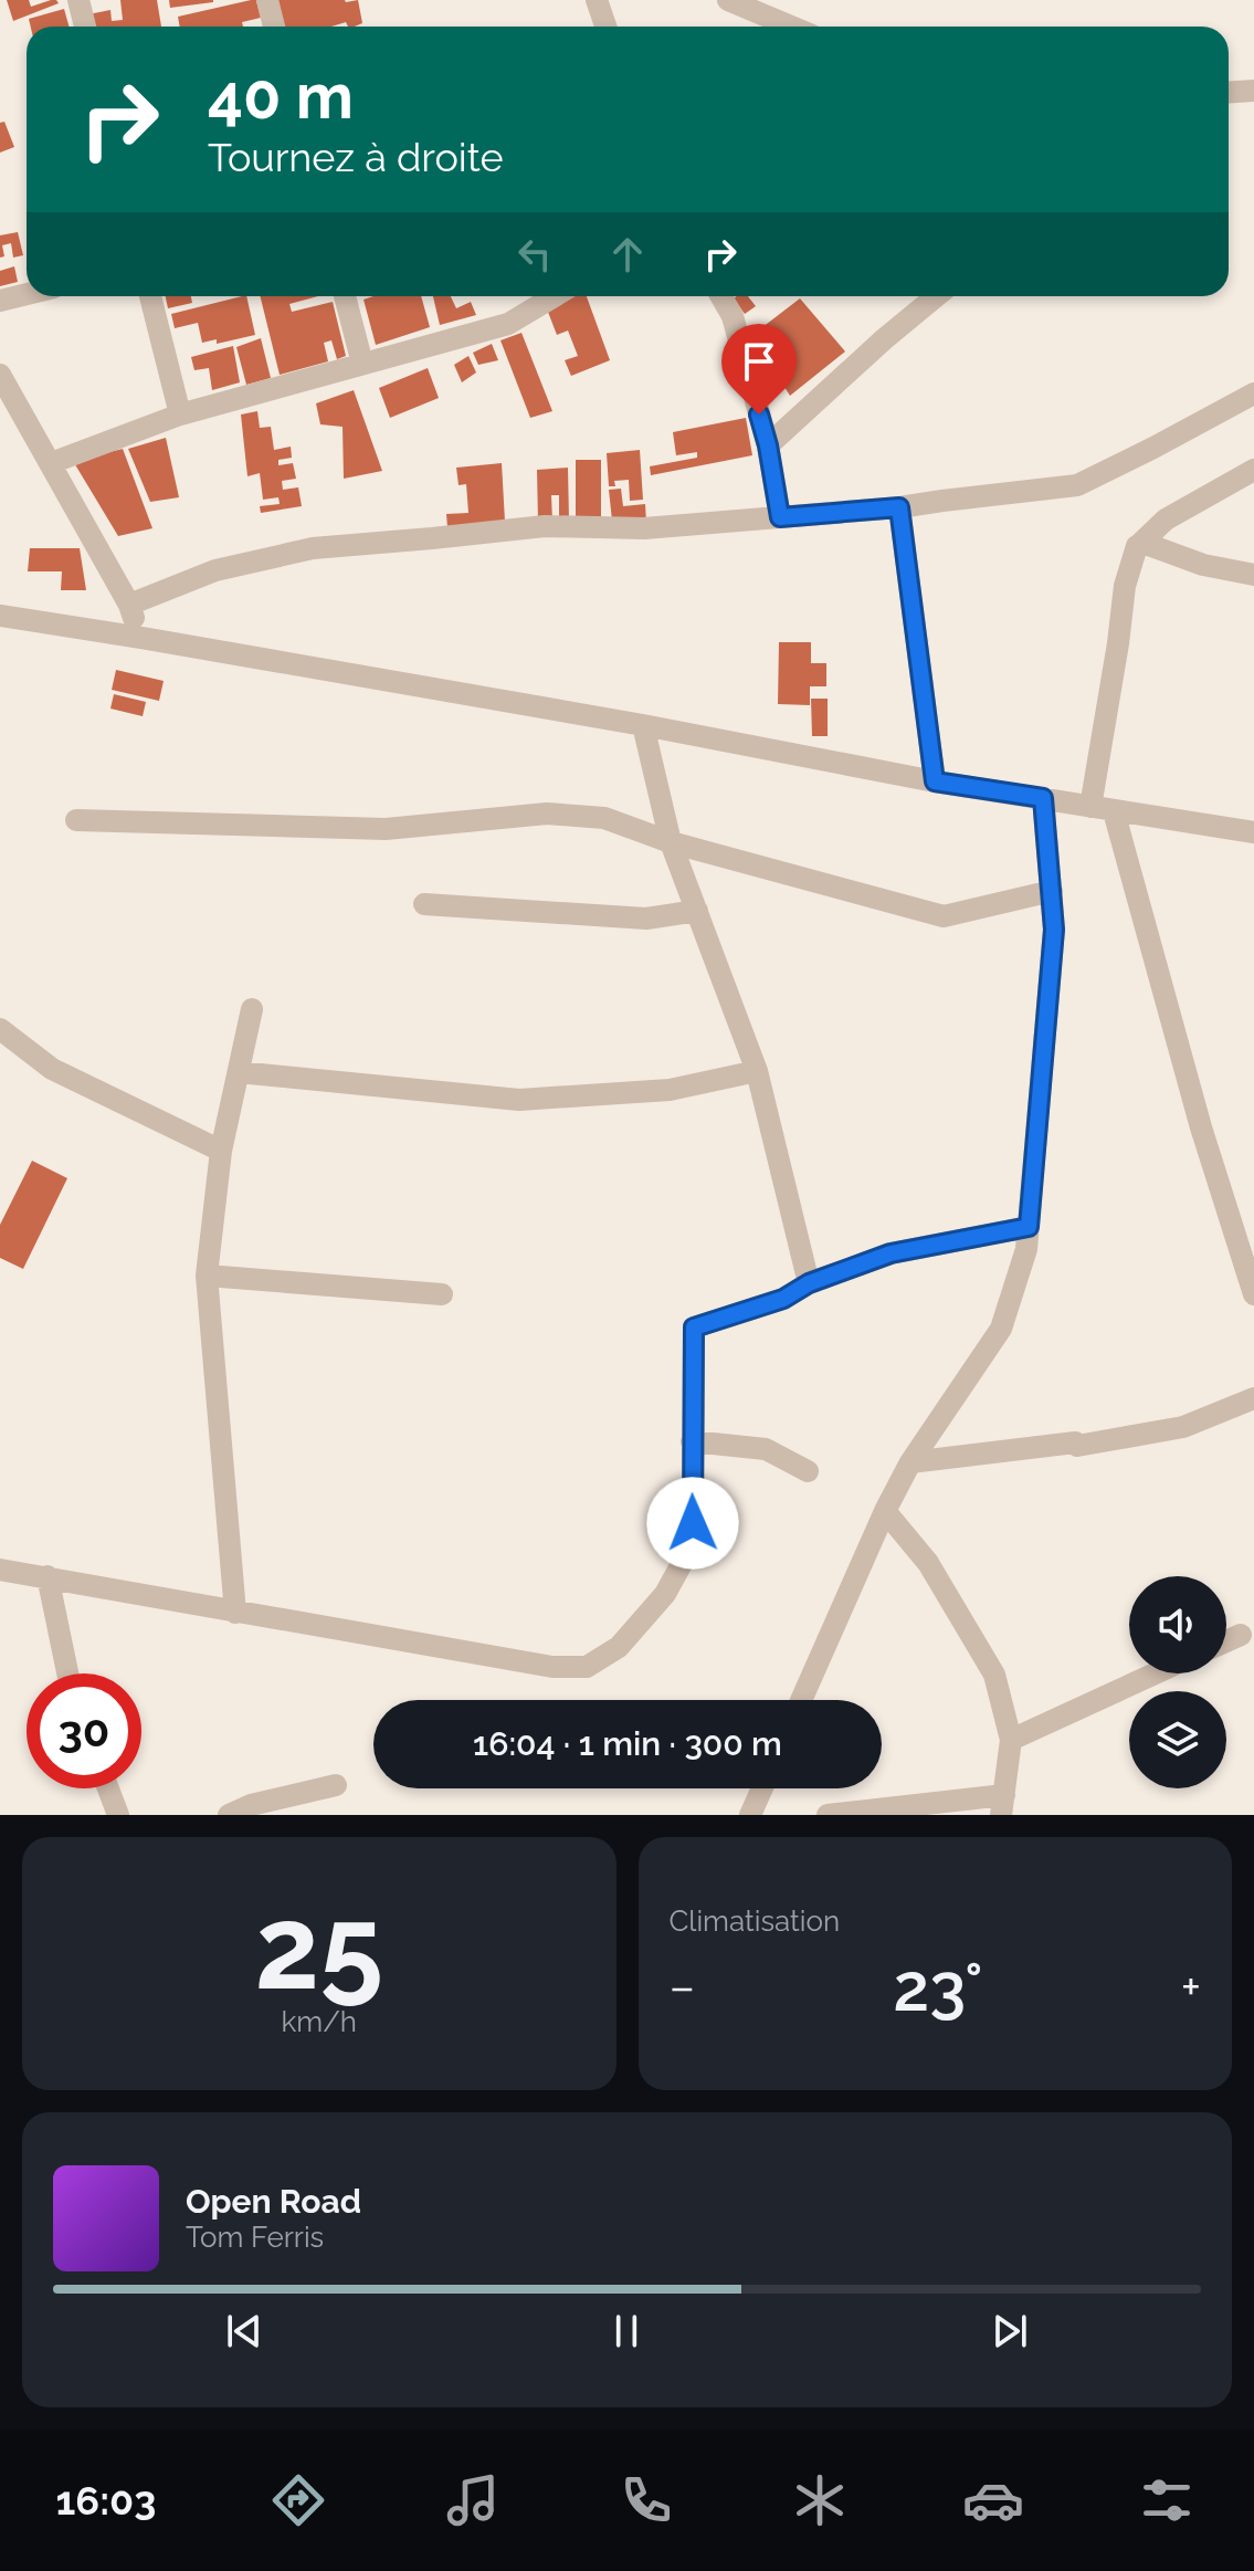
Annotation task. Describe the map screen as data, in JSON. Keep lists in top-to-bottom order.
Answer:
{
  "page": {
    "turn": ["40 m", "Tournez à droite"],
    "limit": "30",
    "trip": "16:04 · 1 min · 300 m",
    "tile": [
      ["25", "km/h"],
      "Climatisation"
    ],
    "heat": ["−", "23°", "+"],
    "song": ["Open Road", "Tom Ferris"],
    "tabs": "16:03"
  }
}
